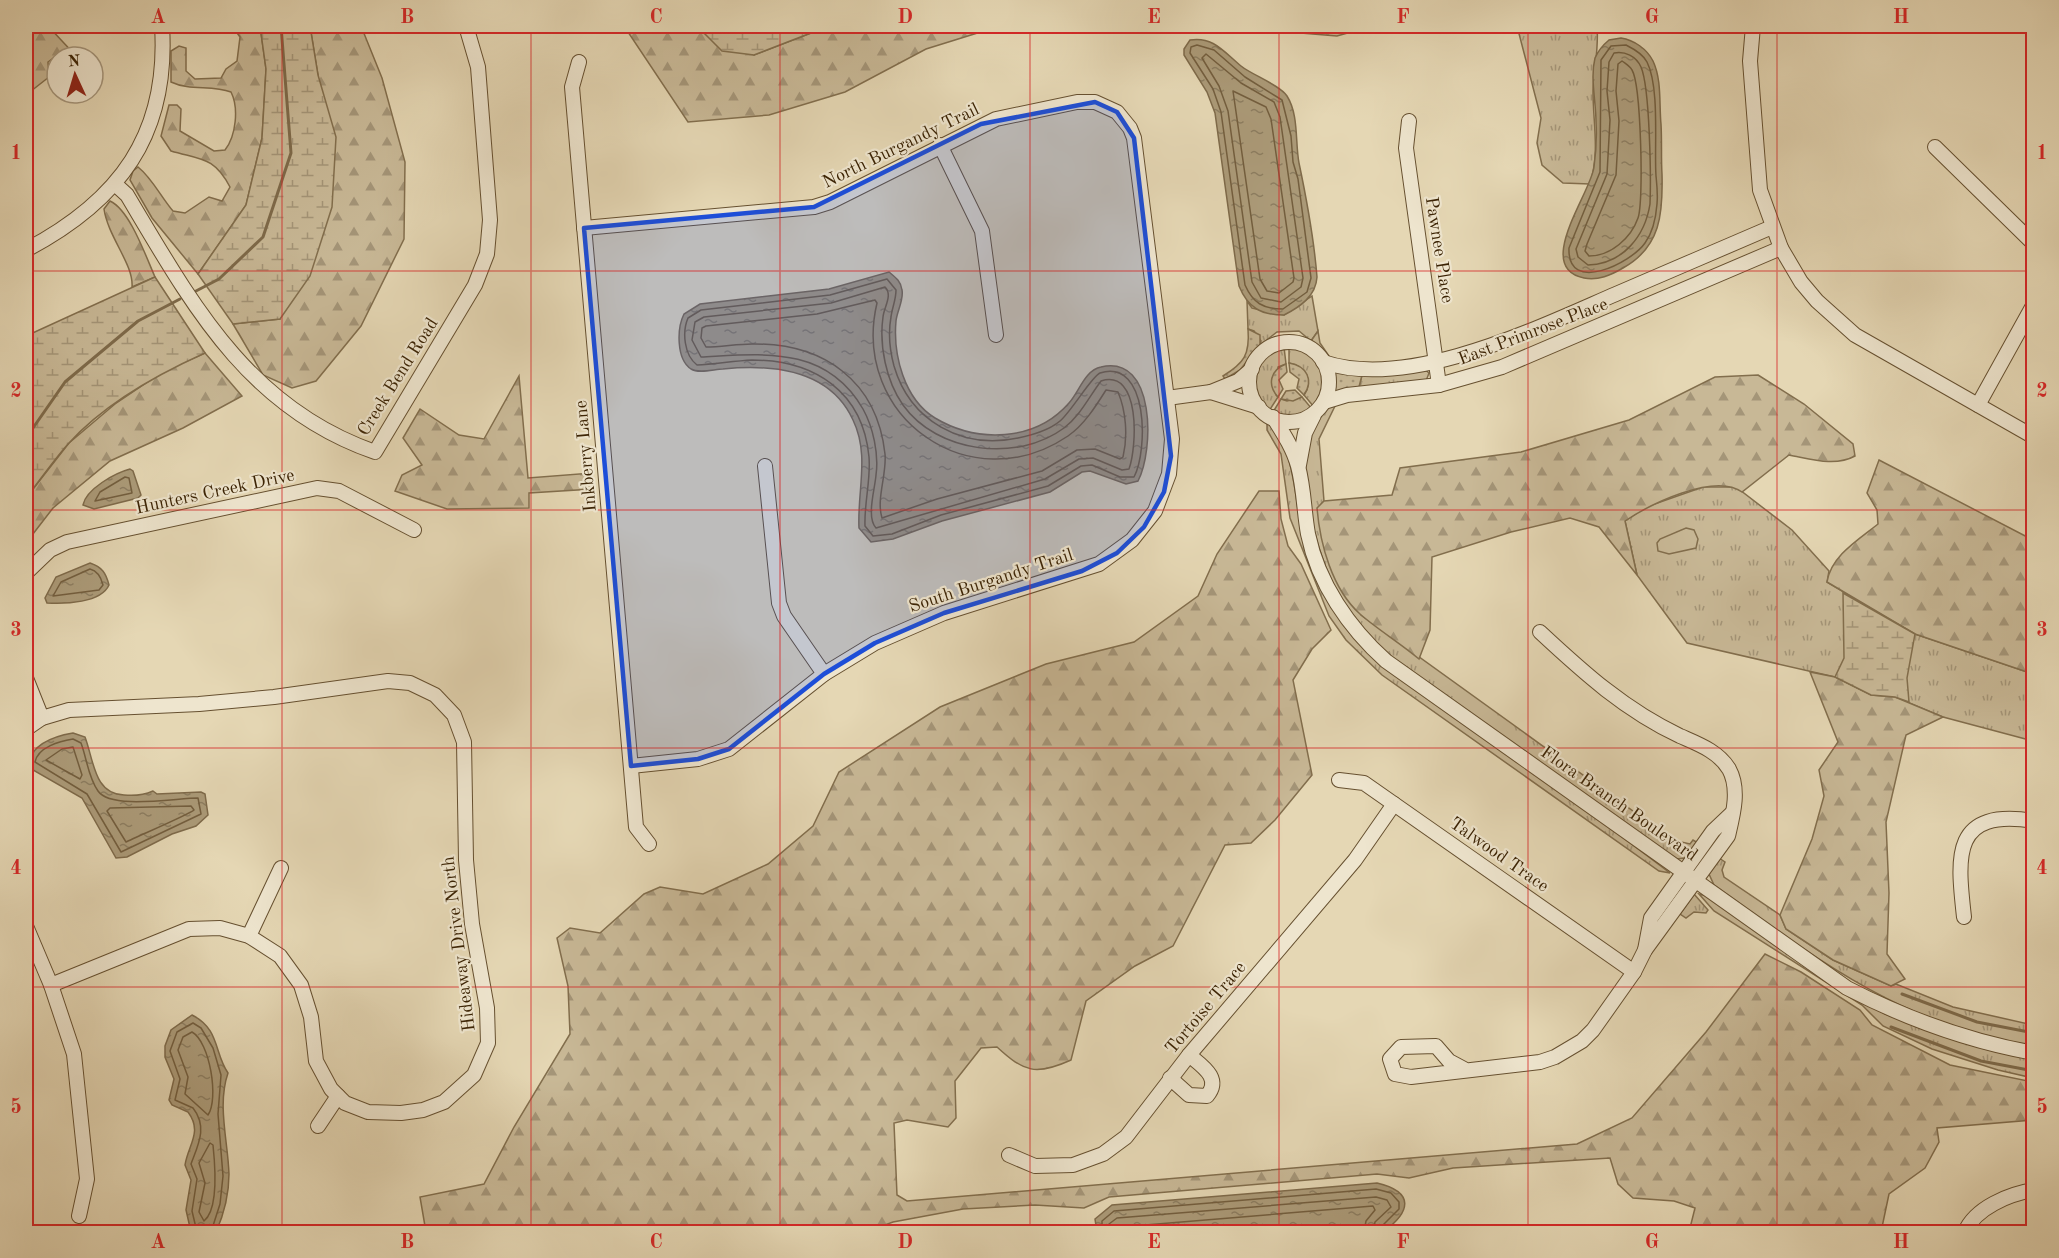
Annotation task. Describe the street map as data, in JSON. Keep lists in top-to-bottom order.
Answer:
{
  "streets": {
    "street": [
      "North Burgandy Trail",
      "Pawnee Place",
      "East Primrose Place",
      "Creek Bend Road",
      "Inkberry Lane",
      "Hunters Creek Drive",
      "South Burgandy Trail",
      "Flora Branch Boulevard",
      "Talwood Trace",
      "Hideaway Drive North",
      "Tortoise Trace"
    ]
  },
  "crossings": [
    ["North Burgandy Trail", "Inkberry Lane"],
    ["North Burgandy Trail", "South Burgandy Trail"],
    ["Pawnee Place", "East Primrose Place"],
    ["East Primrose Place", "Flora Branch Boulevard"],
    ["Inkberry Lane", "South Burgandy Trail"],
    ["Talwood Trace", "Tortoise Trace"]
  ],
  "north": "top",
  "grid": {
    "columns": [
      "A",
      "B",
      "C",
      "D",
      "E",
      "F",
      "G",
      "H"
    ],
    "rows": [
      "1",
      "2",
      "3",
      "4",
      "5"
    ]
  }
}
